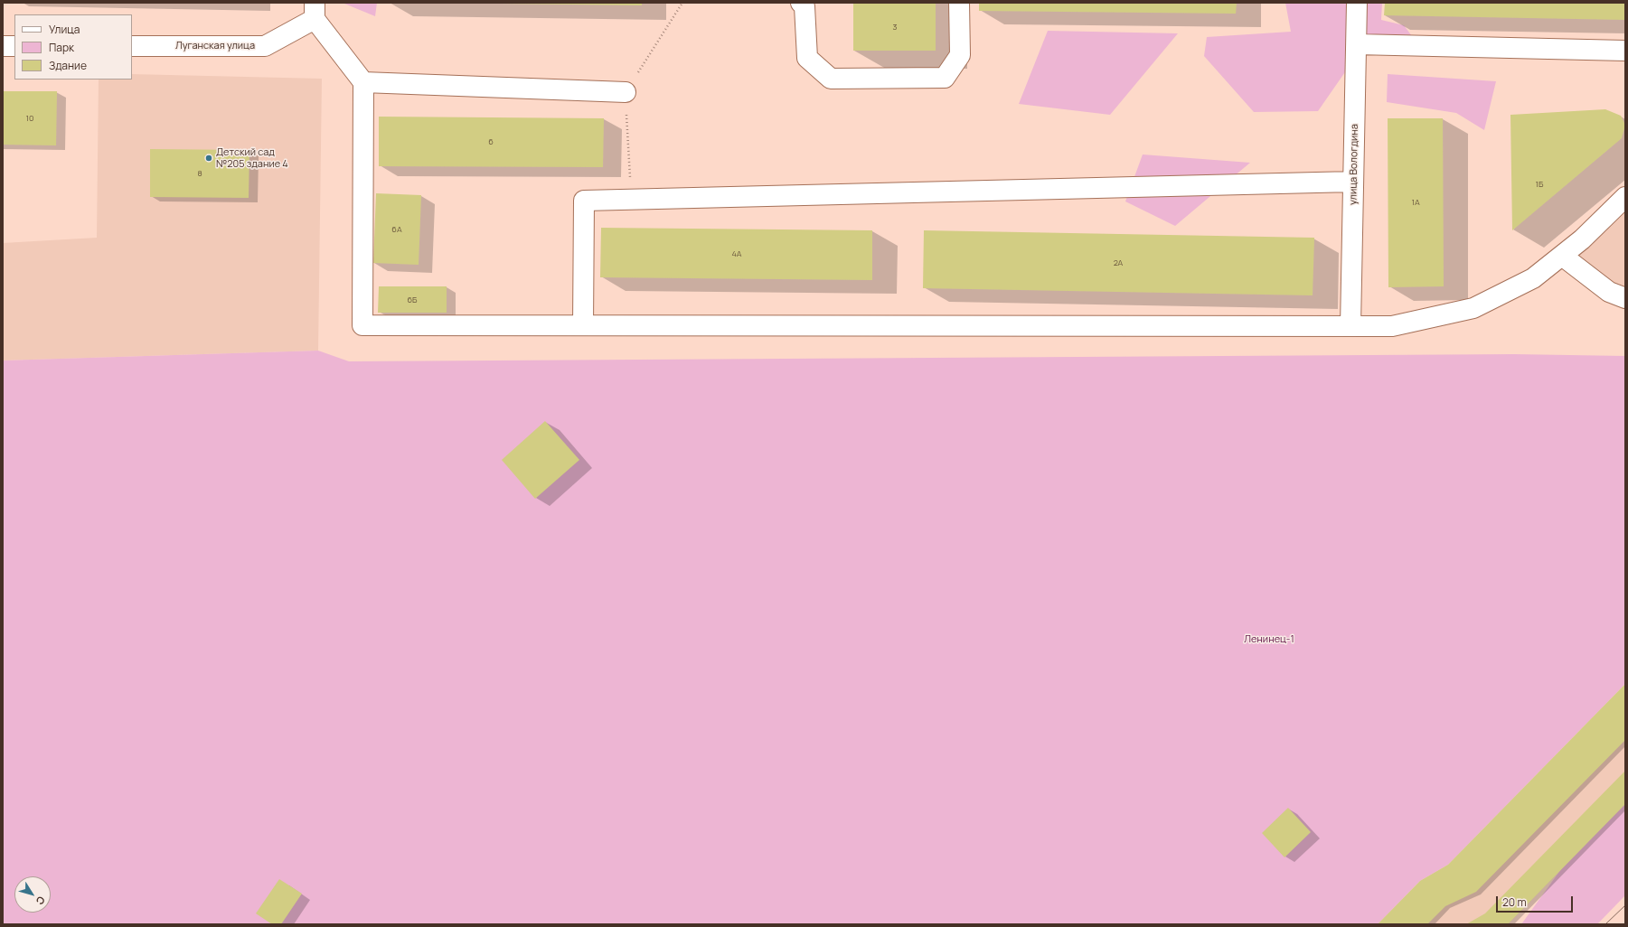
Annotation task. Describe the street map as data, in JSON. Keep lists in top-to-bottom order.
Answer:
{
  "streets": {
    "street": ["Луганская улица", "улица Вологдина"]
  },
  "parks": ["Ленинец-1"],
  "places": ["Детский сад №205 здание 4"],
  "house_numbers": [
    "3",
    "10",
    "6",
    "8",
    "1Б",
    "1А",
    "6А",
    "4А",
    "2А",
    "6Б"
  ],
  "legend": ["Улица", "Парк", "Здание"],
  "scale_bar": "20 m",
  "north": "bottom right"
}
